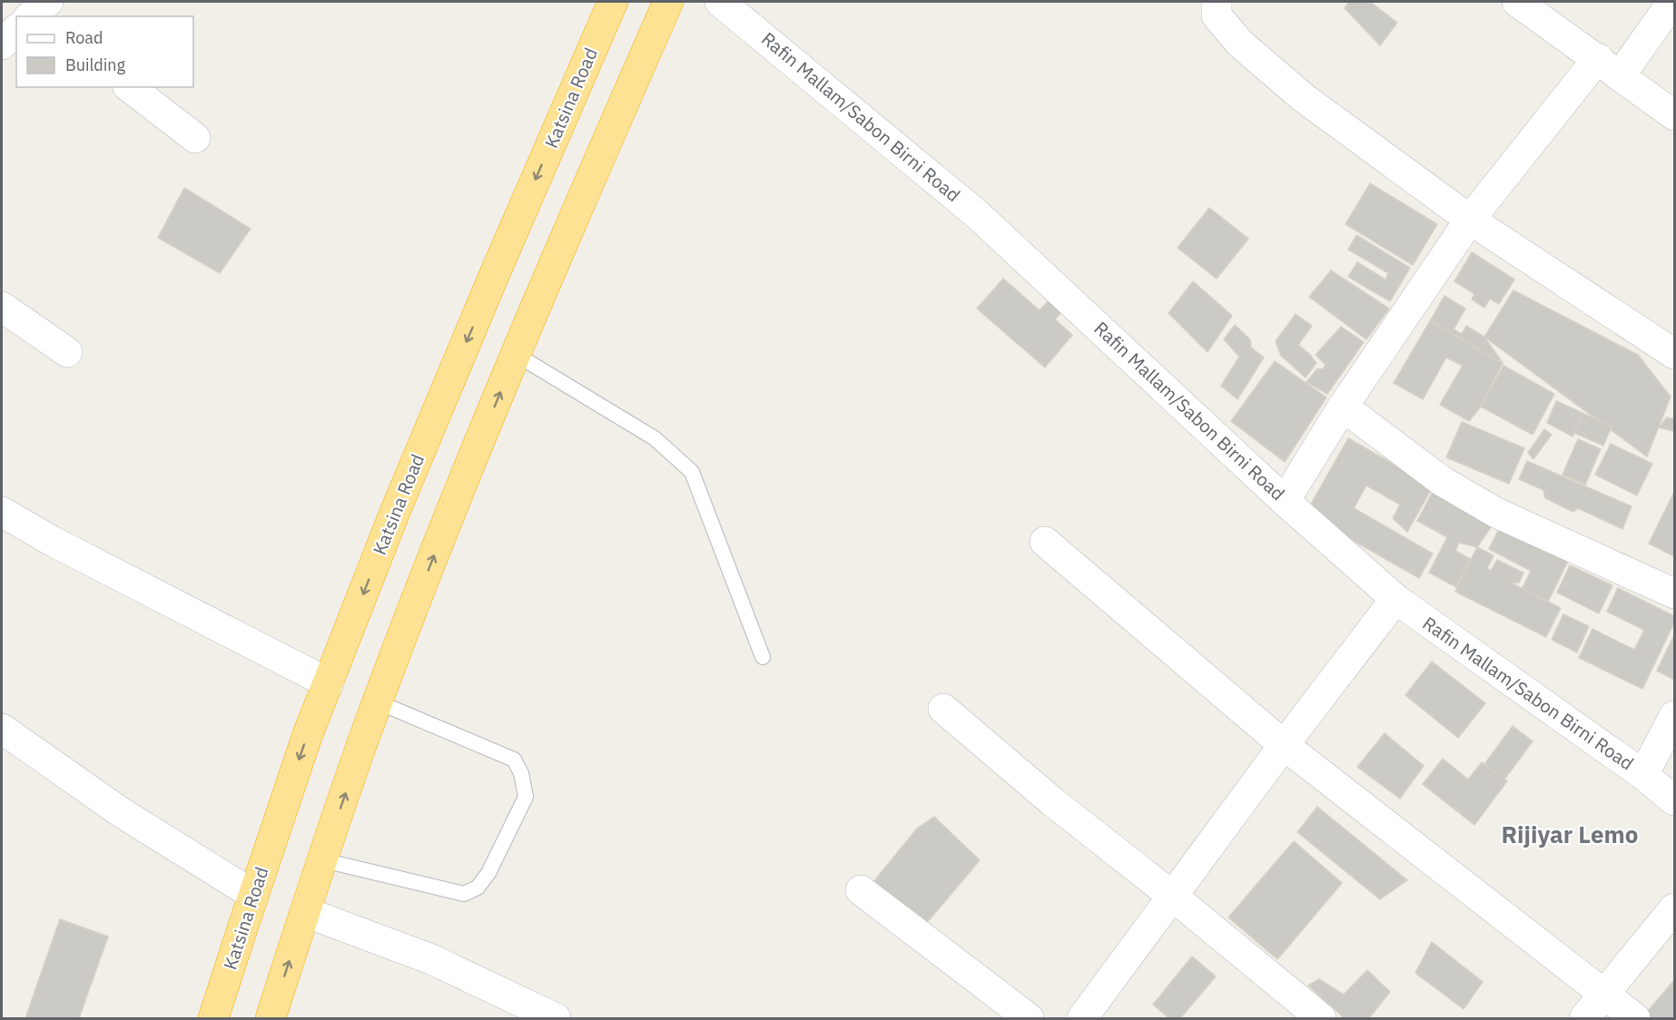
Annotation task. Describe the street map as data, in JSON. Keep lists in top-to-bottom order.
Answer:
{
  "streets": {
    "highway": ["Katsina Road"],
    "street": ["Rafin Mallam/Sabon Birni Road"]
  },
  "districts": ["Rijiyar Lemo"],
  "legend": ["Road", "Building"]
}
